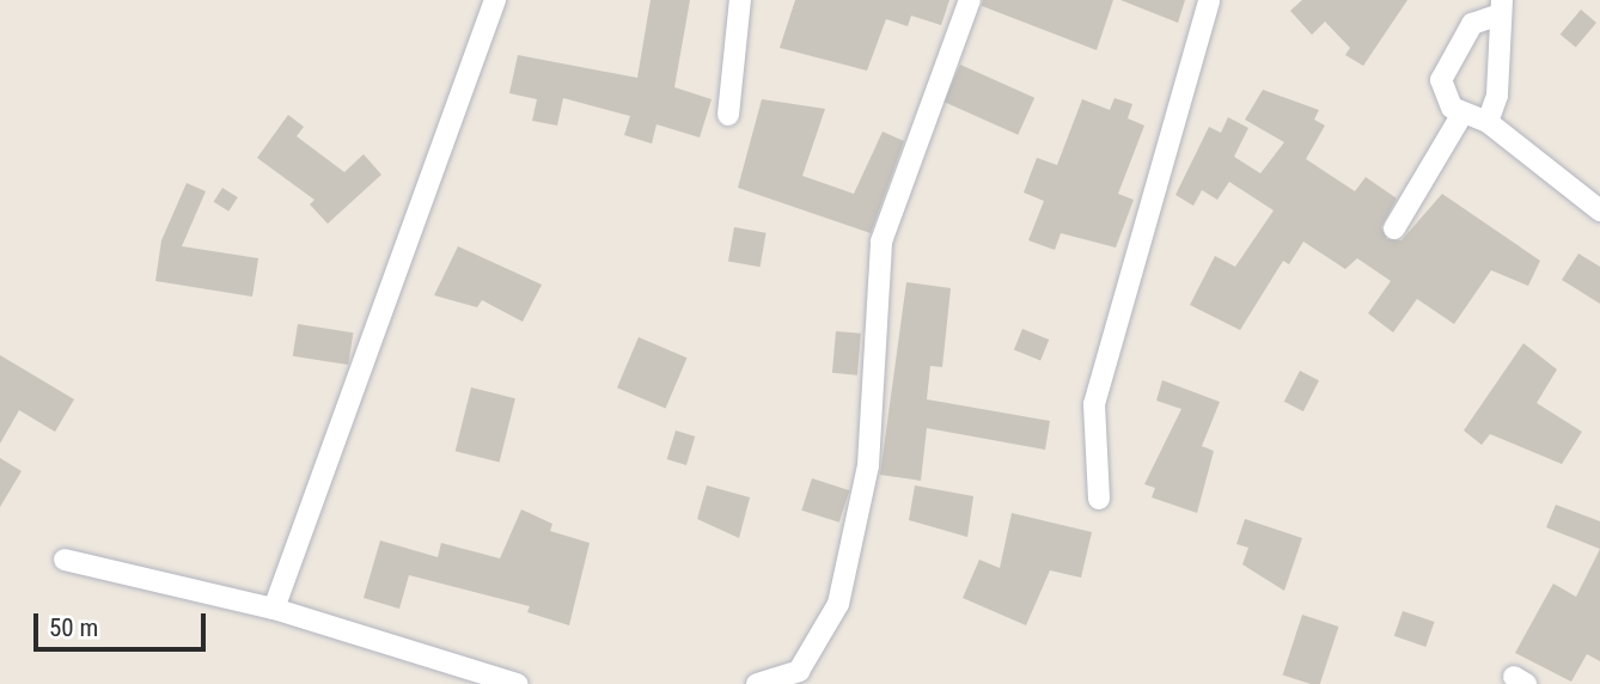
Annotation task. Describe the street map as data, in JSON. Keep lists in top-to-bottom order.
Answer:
{
  "scale_bar": "50 m"
}
